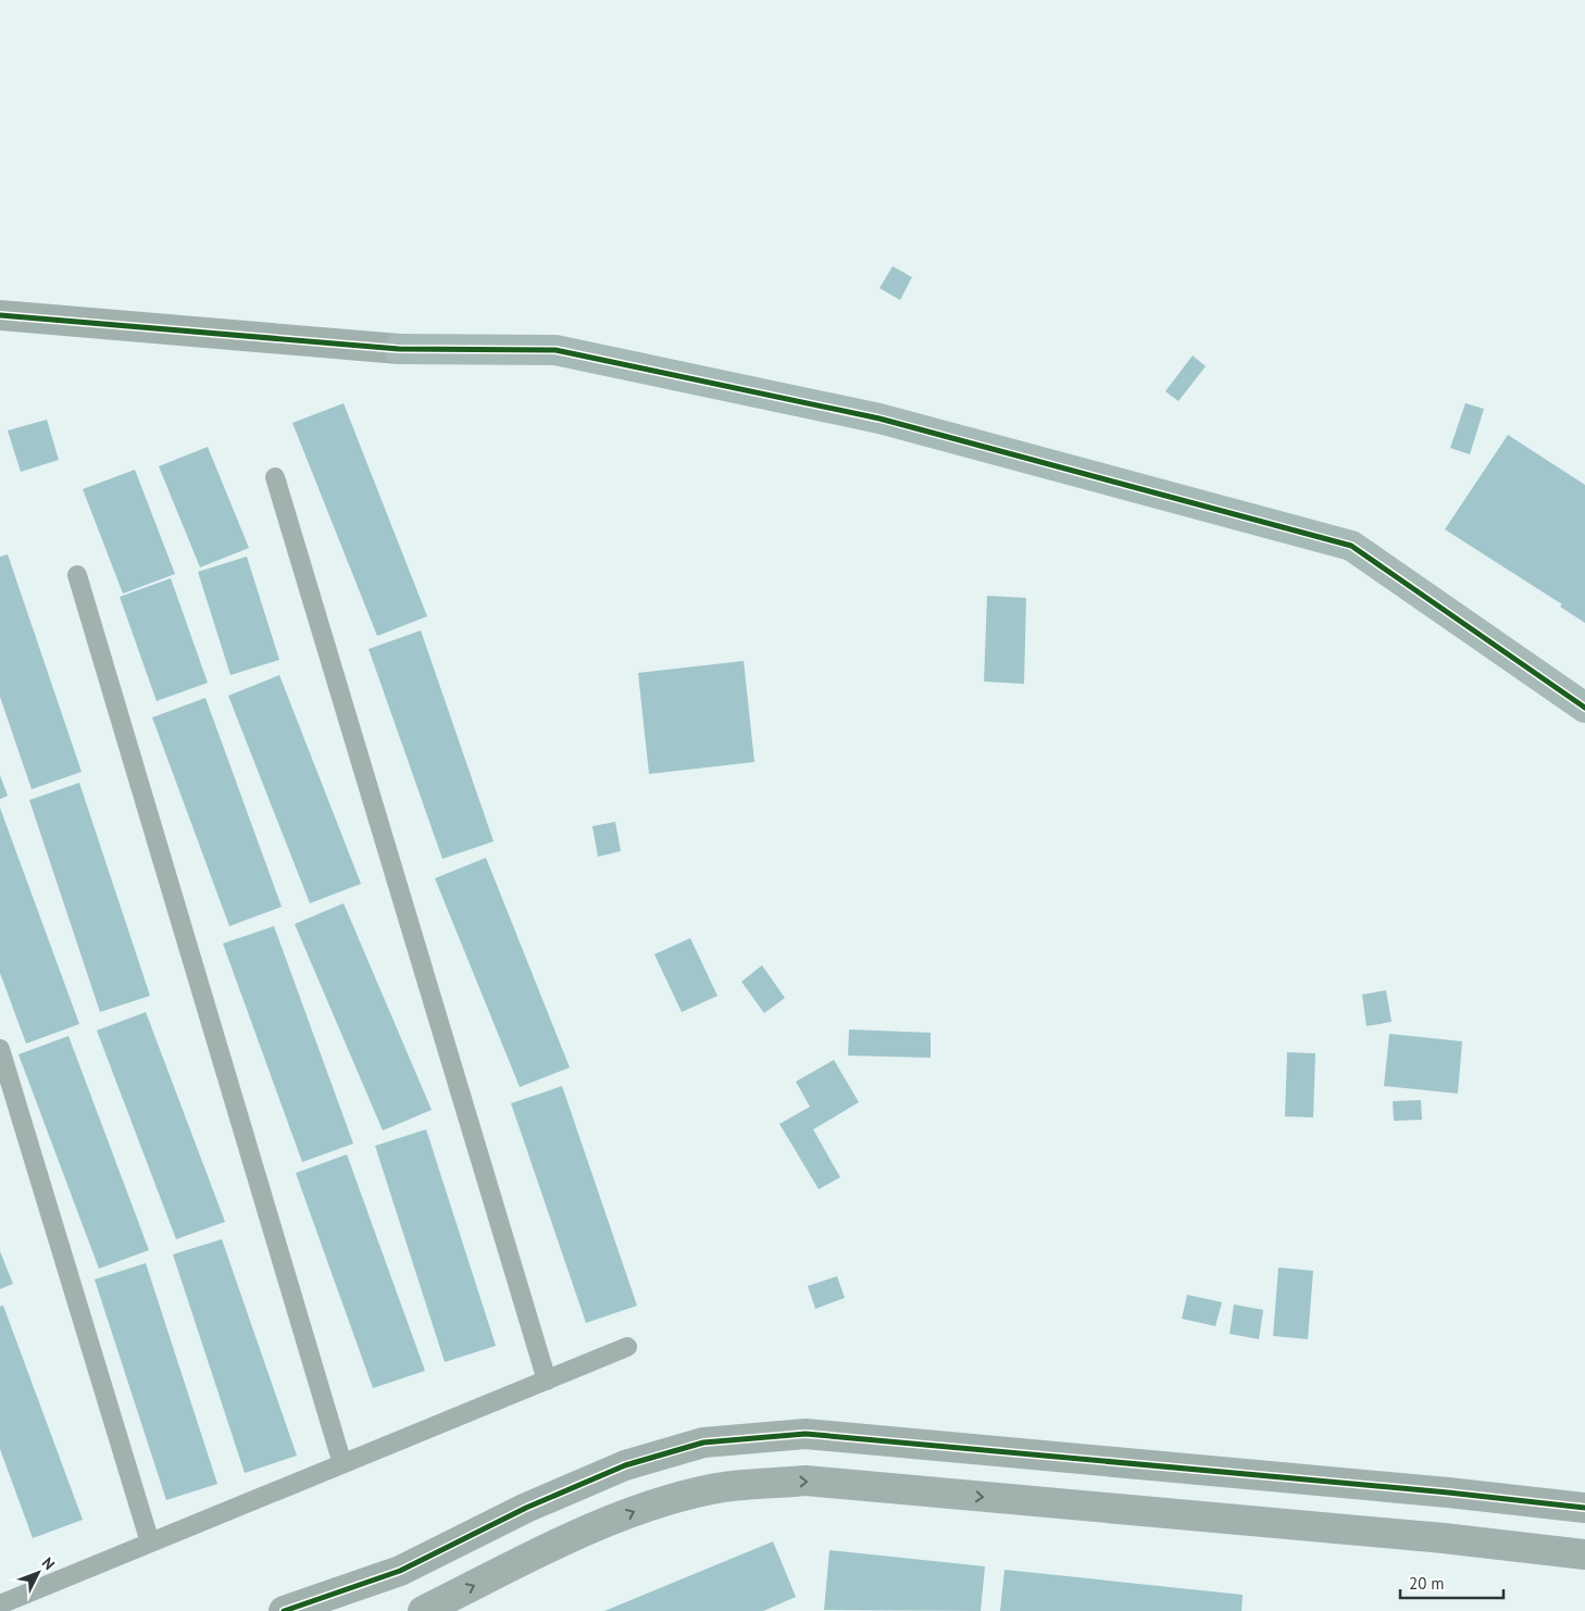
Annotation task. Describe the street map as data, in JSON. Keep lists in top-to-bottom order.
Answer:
{
  "scale_bar": "20 m",
  "north": "top right"
}
